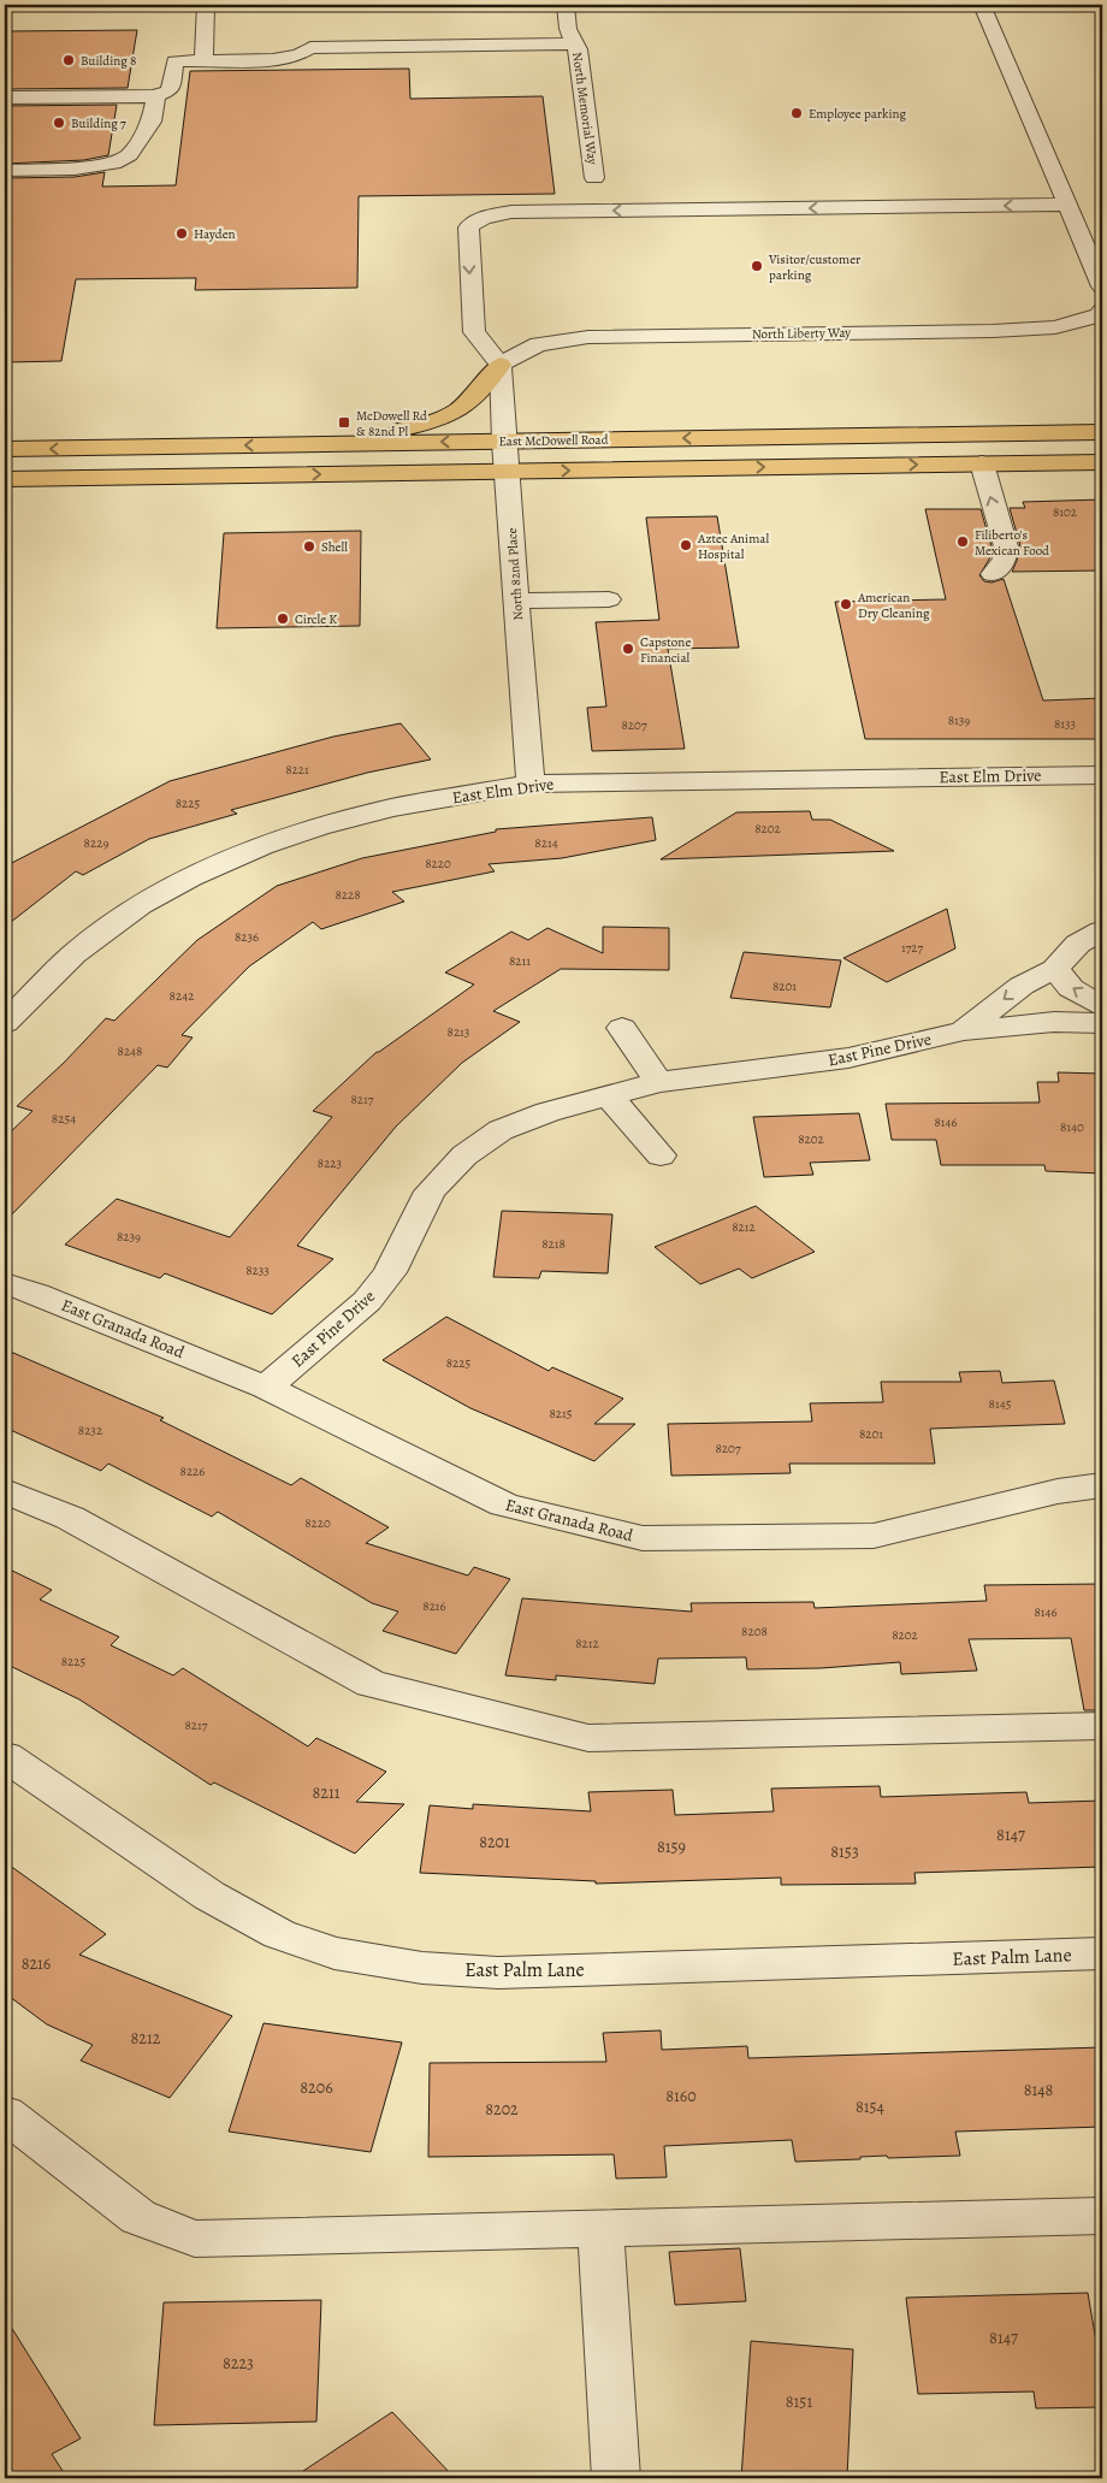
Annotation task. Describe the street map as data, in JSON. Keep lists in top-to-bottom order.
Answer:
{
  "streets": {
    "main road": ["East McDowell Road"],
    "street": [
      "North Memorial Way",
      "North Liberty Way",
      "North 82nd Place",
      "East Elm Drive",
      "East Pine Drive",
      "East Granada Road",
      "East Palm Lane"
    ]
  },
  "crossings": [
    ["North Liberty Way", "North 82nd Place"],
    ["East McDowell Road", "North 82nd Place"],
    ["North 82nd Place", "East Elm Drive"],
    ["East Pine Drive", "East Granada Road"]
  ],
  "places": {
    "other": [
      "Building 8",
      "Employee parking",
      "Building 7",
      "Hayden",
      "Visitor/customer parking",
      "Filiberto's Mexican Food",
      "Aztec Animal Hospital",
      "Shell",
      "American Dry Cleaning",
      "Circle K",
      "Capstone Financial"
    ],
    "transit": ["McDowell Rd & 82nd Pl"]
  },
  "house_numbers": [
    "8102",
    "8139",
    "8133",
    "8207",
    "8221",
    "8225",
    "8202",
    "8229",
    "8214",
    "8220",
    "8228",
    "8236",
    "1727",
    "8211",
    "8201",
    "8242",
    "8213",
    "8248",
    "8217",
    "8254",
    "8146",
    "8140",
    "8202",
    "8223",
    "8212",
    "8239",
    "8218",
    "8233",
    "8225",
    "8145",
    "8215",
    "8232",
    "8201",
    "8207",
    "8226",
    "8220",
    "8216",
    "8146",
    "8208",
    "8202",
    "8212",
    "8225",
    "8217",
    "8211",
    "8147",
    "8201",
    "8159",
    "8153",
    "8216",
    "8212",
    "8206",
    "8148",
    "8160",
    "8154",
    "8202",
    "8147",
    "8223",
    "8151"
  ]
}
